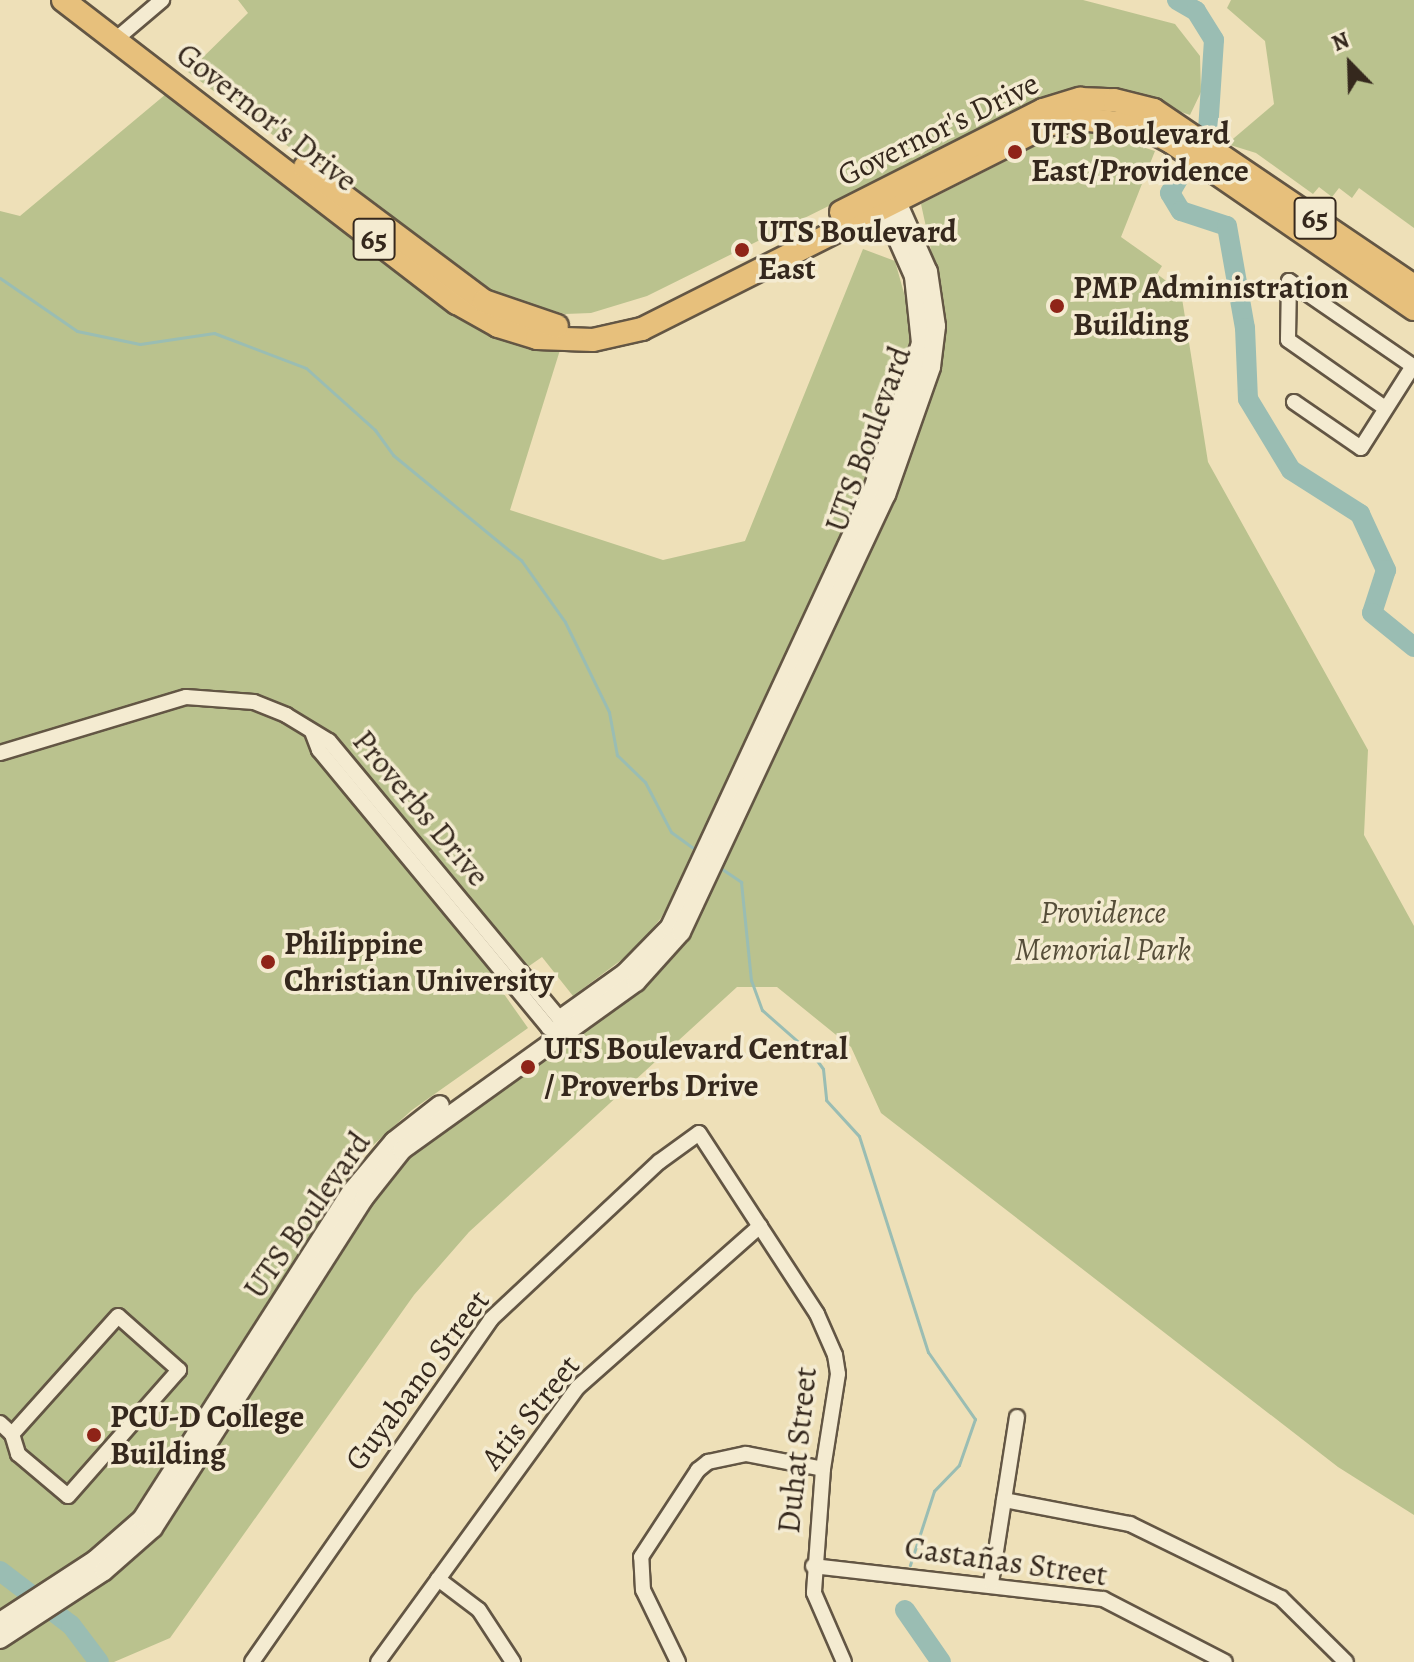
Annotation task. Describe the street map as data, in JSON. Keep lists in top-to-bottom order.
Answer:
{
  "streets": {
    "highway": ["Governor's Drive", "65"],
    "main road": ["UTS Boulevard"],
    "street": [
      "Proverbs Drive",
      "Guyabano Street",
      "Atis Street",
      "Duhat Street",
      "Castañas Street"
    ]
  },
  "crossings": [
    ["Governor's Drive", "UTS Boulevard"],
    ["UTS Boulevard", "Proverbs Drive"],
    ["Guyabano Street", "Duhat Street"],
    ["Atis Street", "Duhat Street"],
    ["Duhat Street", "Castañas Street"]
  ],
  "parks": ["Providence Memorial Park"],
  "places": [
    "UTS Boulevard East/Providence",
    "UTS Boulevard East",
    "PMP Administration Building",
    "Philippine Christian University",
    "UTS Boulevard Central / Proverbs Drive",
    "PCU-D College Building"
  ],
  "north": "top left"
}
